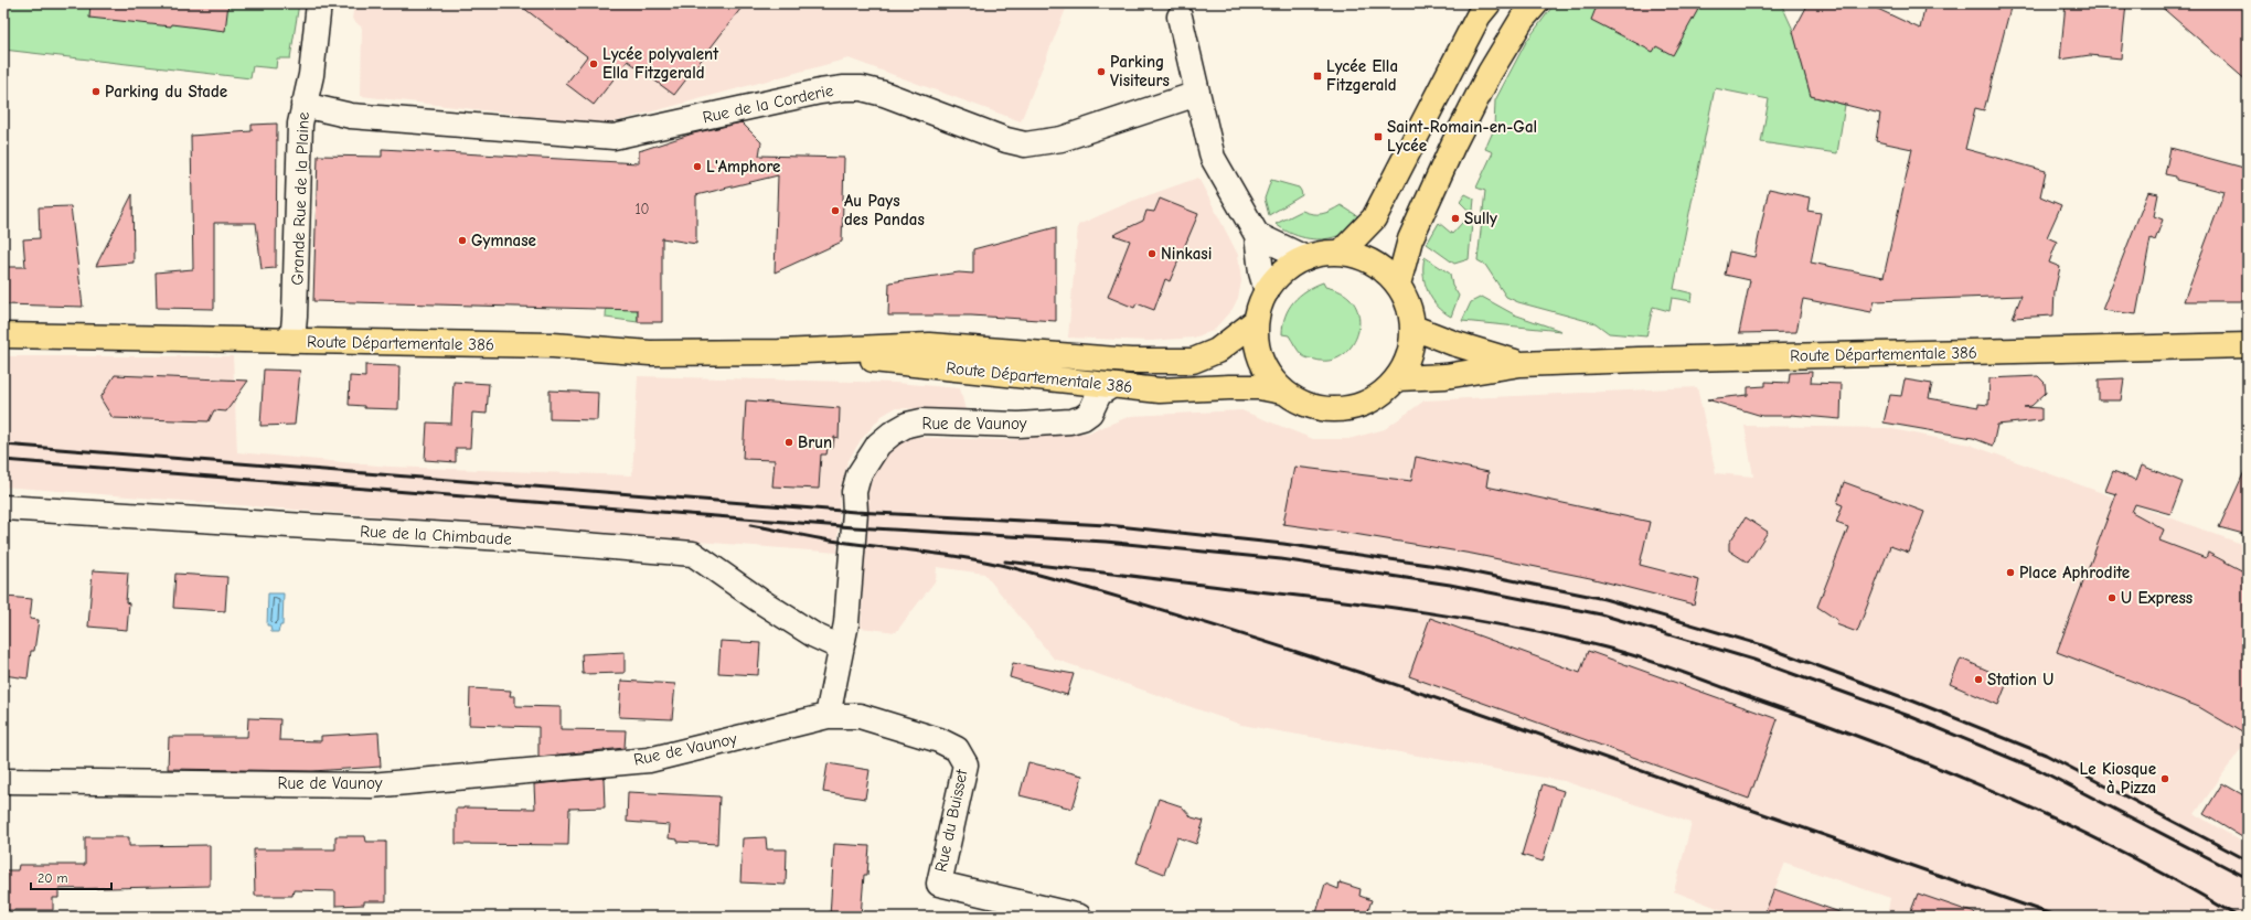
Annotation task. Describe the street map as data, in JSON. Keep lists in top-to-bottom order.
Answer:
{
  "streets": {
    "main road": ["Route Départementale 386"],
    "street": [
      "Rue de la Corderie",
      "Grande Rue de la Plaine",
      "Rue de Vaunoy",
      "Rue de la Chimbaude",
      "Rue du Buisset"
    ]
  },
  "crossings": [
    ["Rue de la Corderie", "Grande Rue de la Plaine"],
    ["Grande Rue de la Plaine", "Route Départementale 386"],
    ["Route Départementale 386", "Rue de Vaunoy"],
    ["Rue de Vaunoy", "Rue de la Chimbaude"],
    ["Rue de Vaunoy", "Rue du Buisset"]
  ],
  "places": {
    "other": [
      "Lycée polyvalent Ella Fitzgerald",
      "Parking Visiteurs",
      "Parking du Stade",
      "L'Amphore",
      "Au Pays des Pandas",
      "Sully",
      "Gymnase",
      "Ninkasi",
      "Brun",
      "Place Aphrodite",
      "U Express",
      "Station U",
      "Le Kiosque à Pizza"
    ],
    "transit": ["Lycée Ella Fitzgerald", "Saint-Romain-en-Gal Lycée"]
  },
  "house_numbers": ["10"],
  "scale_bar": "20 m"
}
